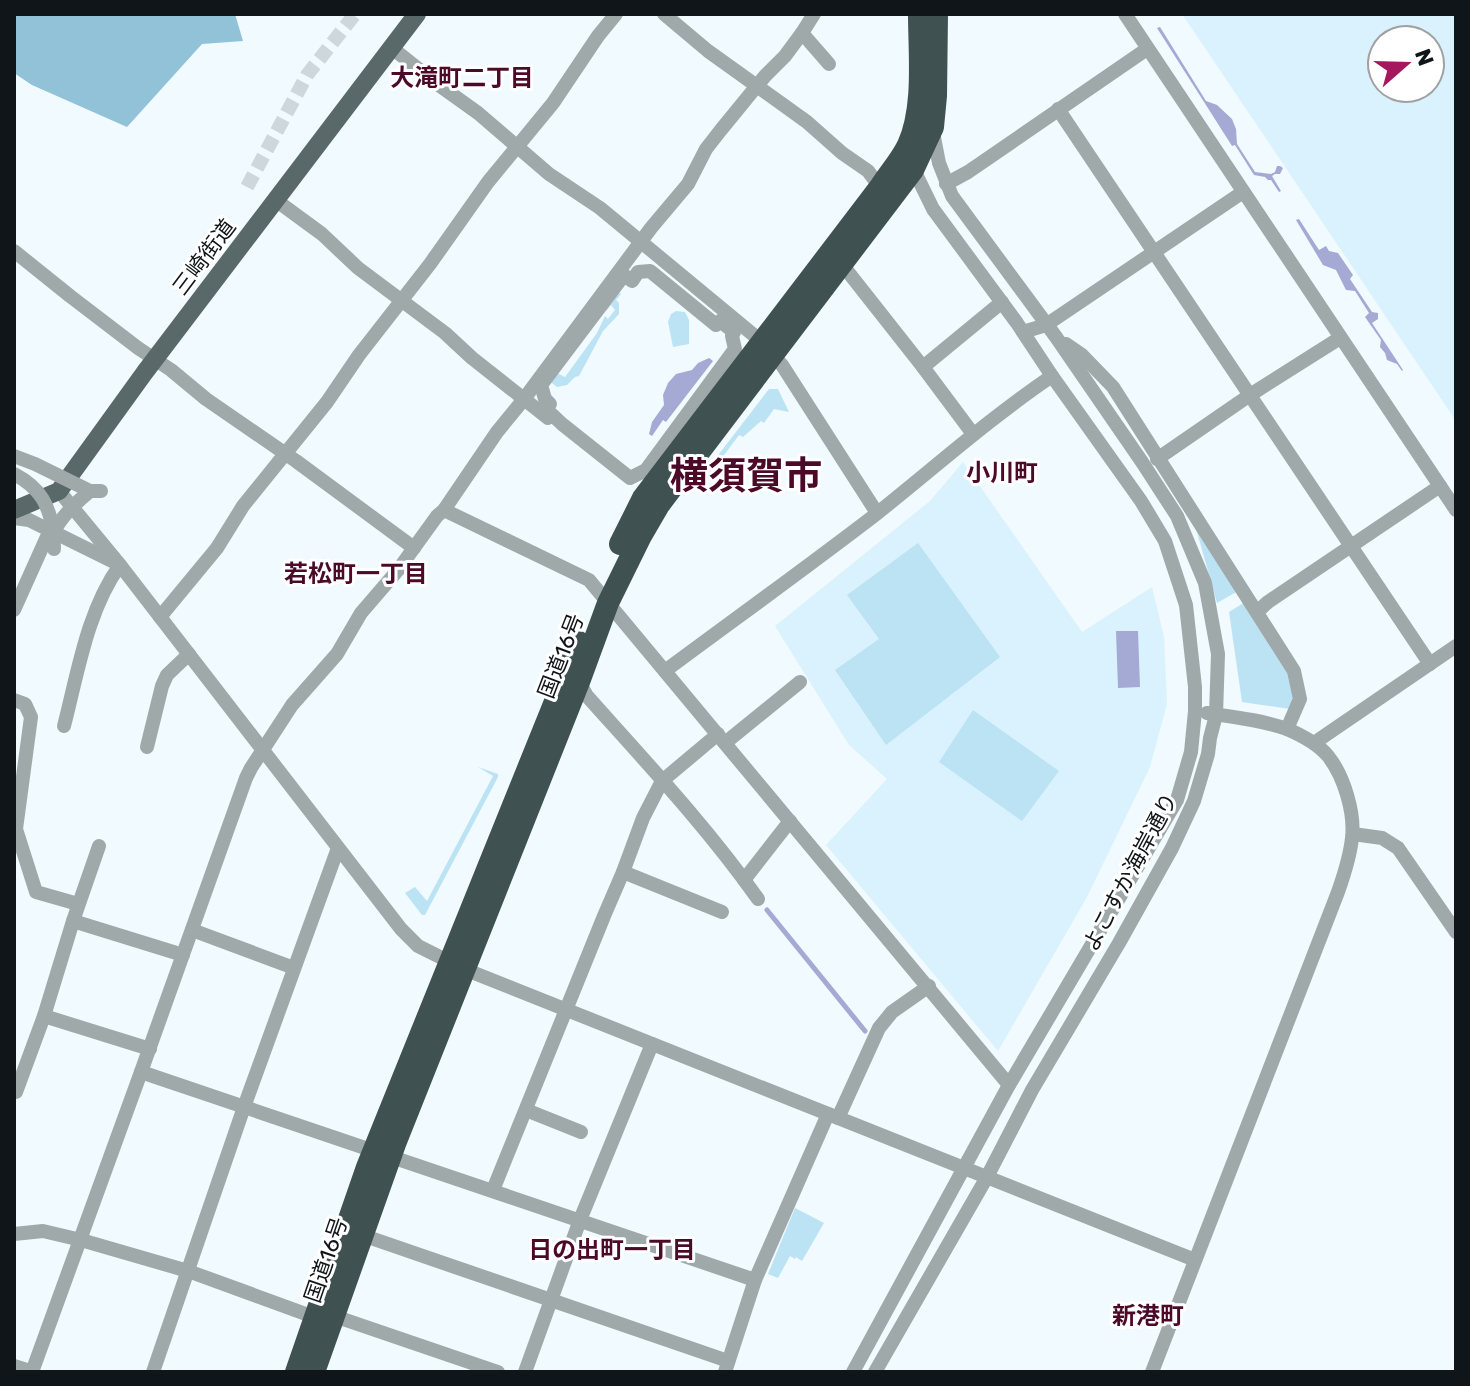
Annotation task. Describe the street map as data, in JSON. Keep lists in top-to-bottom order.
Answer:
{
  "streets": {
    "highway": ["国道16号"],
    "main road": ["三崎街道"],
    "street": ["よこすか海岸通り"]
  },
  "crossings": [
    ["国道16号", "よこすか海岸通り"]
  ],
  "districts": [
    "大滝町二丁目",
    "小川町",
    "横須賀市",
    "若松町一丁目",
    "日の出町一丁目",
    "新港町"
  ],
  "north": "right"
}
